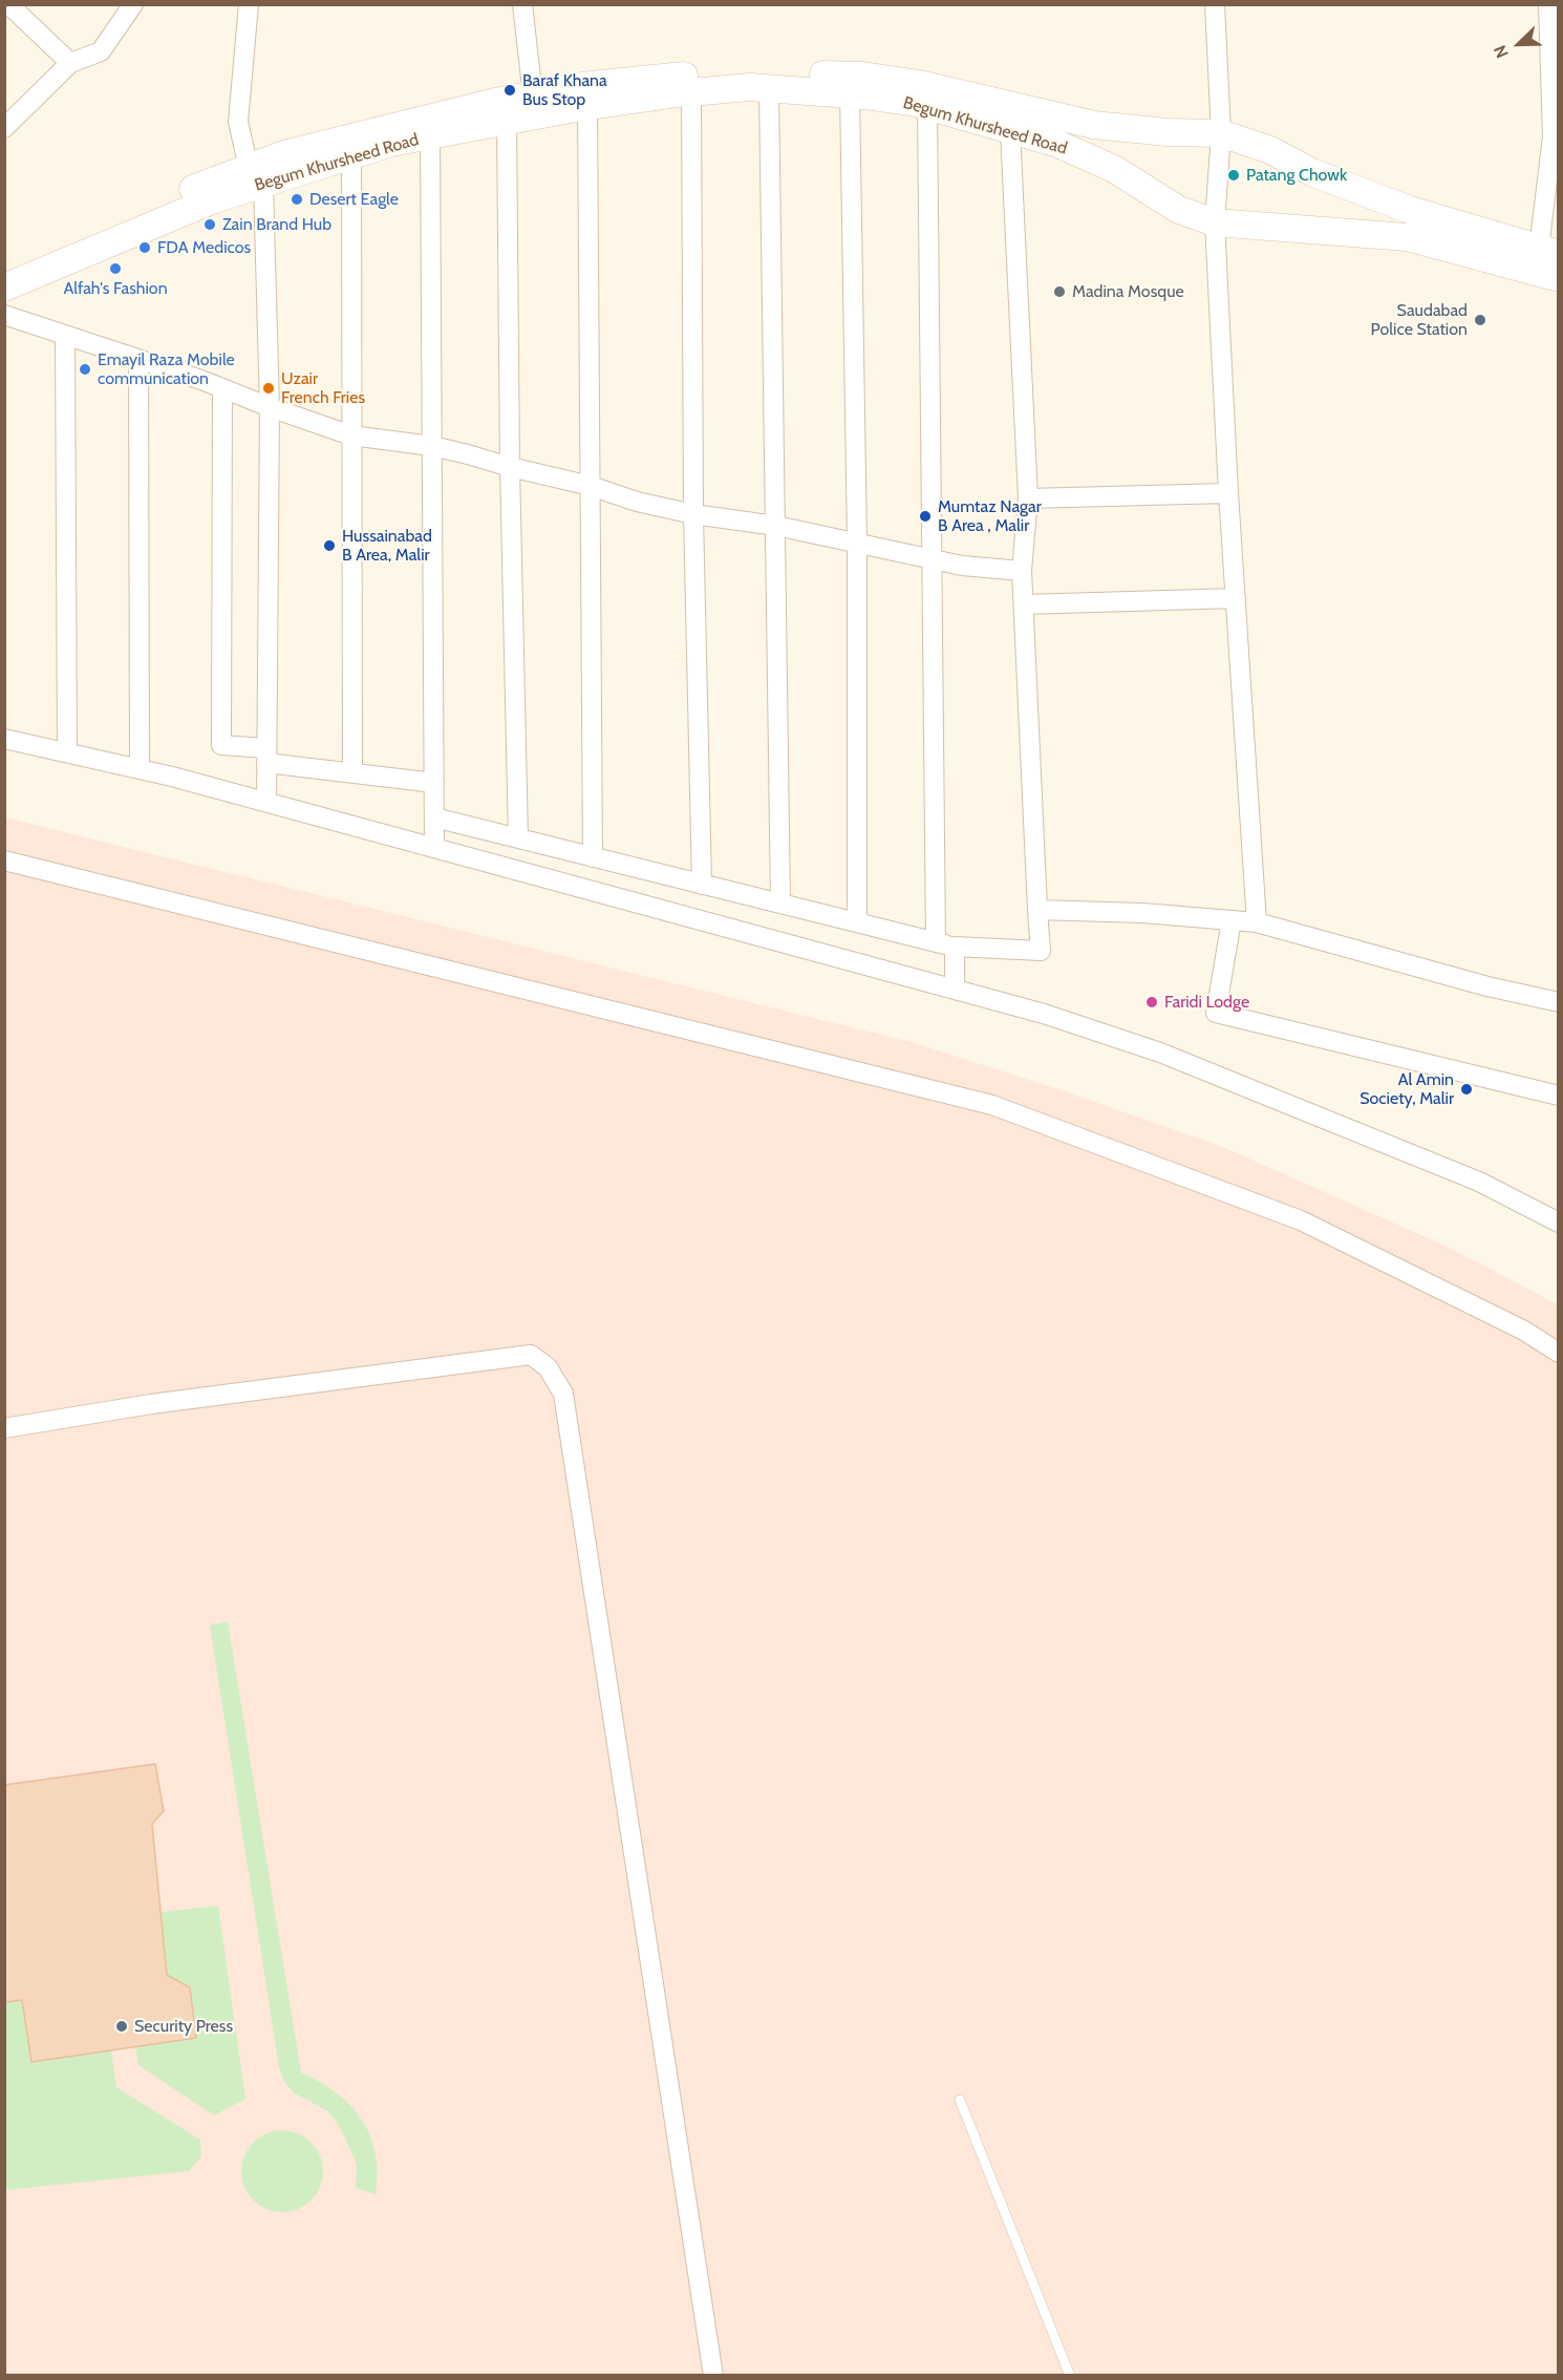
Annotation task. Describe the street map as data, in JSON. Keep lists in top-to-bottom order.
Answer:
{
  "streets": {
    "main road": ["Begum Khursheed Road"]
  },
  "places": [
    "Baraf Khana Bus Stop",
    "Patang Chowk",
    "Desert Eagle",
    "Zain Brand Hub",
    "FDA Medicos",
    "Alfah's Fashion",
    "Madina Mosque",
    "Saudabad Police Station",
    "Emayil Raza Mobile communication",
    "Uzair French Fries",
    "Mumtaz Nagar B Area , Malir",
    "Hussainabad B Area, Malir",
    "Faridi Lodge",
    "Al Amin Society, Malir",
    "Security Press"
  ],
  "north": "bottom left"
}
